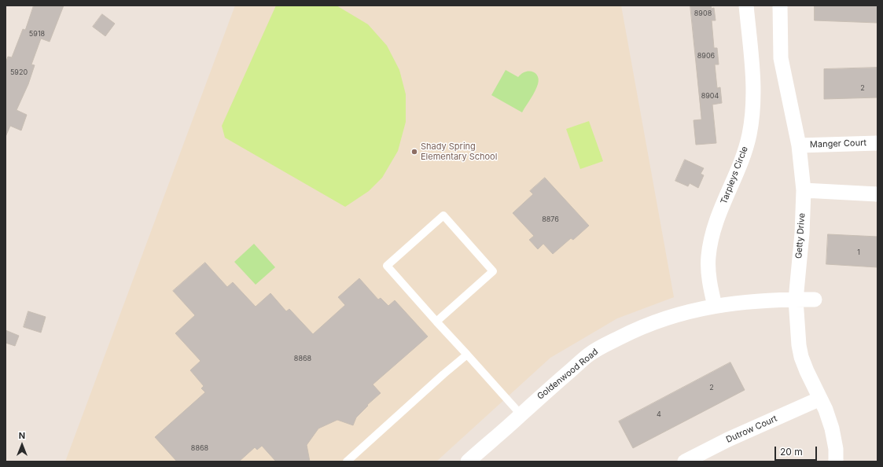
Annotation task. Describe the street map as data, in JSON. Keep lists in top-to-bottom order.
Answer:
{
  "streets": {
    "street": [
      "Manger Court",
      "Tarpleys Circle",
      "Getty Drive",
      "Goldenwood Road",
      "Dutrow Court"
    ]
  },
  "crossings": [
    ["Manger Court", "Getty Drive"],
    ["Tarpleys Circle", "Goldenwood Road"],
    ["Getty Drive", "Goldenwood Road"],
    ["Getty Drive", "Dutrow Court"]
  ],
  "places": ["Shady Spring Elementary School"],
  "house_numbers": [
    "8908",
    "5918",
    "8906",
    "5920",
    "2",
    "8904",
    "8876",
    "1",
    "8868",
    "2",
    "4",
    "8868"
  ],
  "scale_bar": "20 m",
  "north": "top"
}
